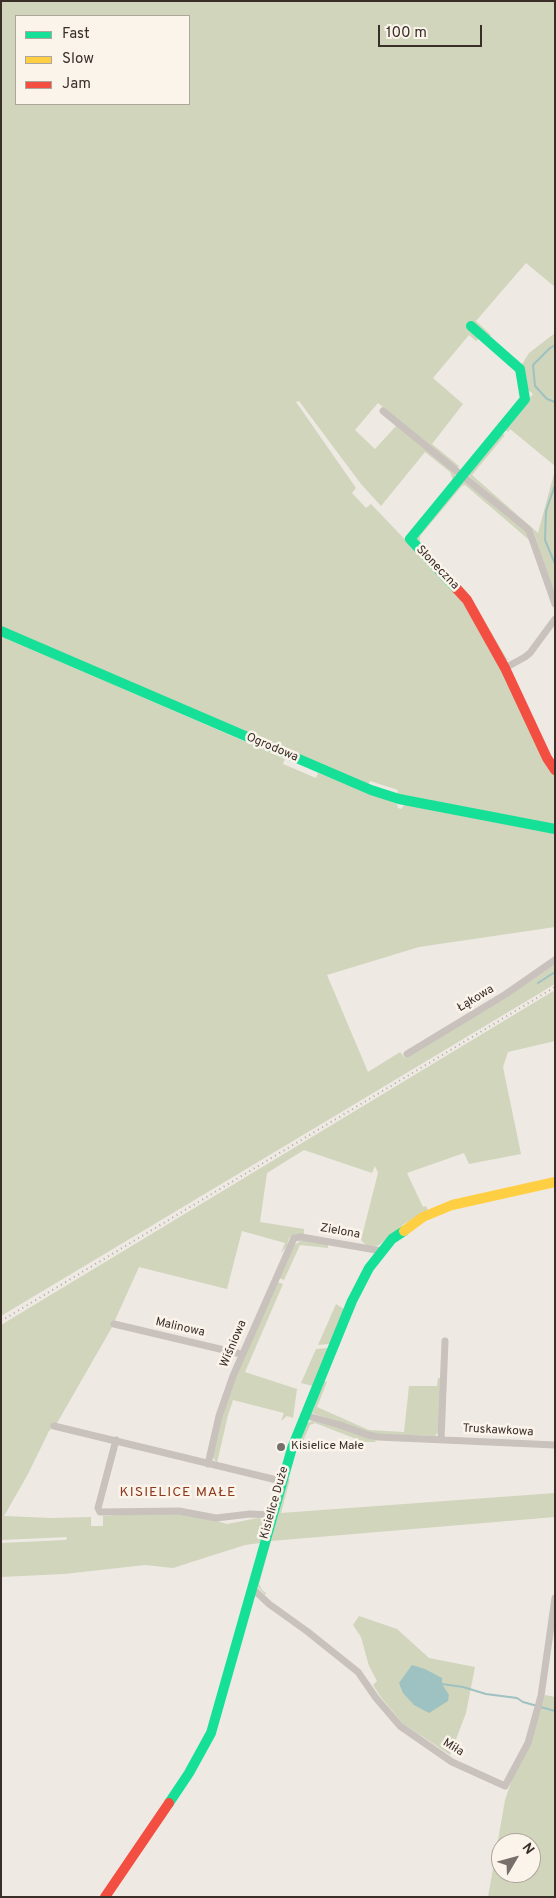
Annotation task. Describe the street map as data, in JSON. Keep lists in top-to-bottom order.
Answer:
{
  "streets": {
    "street": [
      "Słoneczna",
      "Ogrodowa",
      "Łąkowa",
      "Zielona",
      "Malinowa",
      "Wiśniowa",
      "Truskawkowa",
      "Kisielice Duże",
      "Miła"
    ]
  },
  "crossings": [
    ["Zielona", "Wiśniowa"],
    ["Zielona", "Kisielice Duże"],
    ["Malinowa", "Wiśniowa"],
    ["Truskawkowa", "Kisielice Duże"],
    ["Kisielice Duże", "Miła"]
  ],
  "districts": ["KISIELICE MAŁE"],
  "places": ["Kisielice Małe"],
  "legend": ["Fast", "Slow", "Jam"],
  "scale_bar": "100 m",
  "north": "top right"
}
